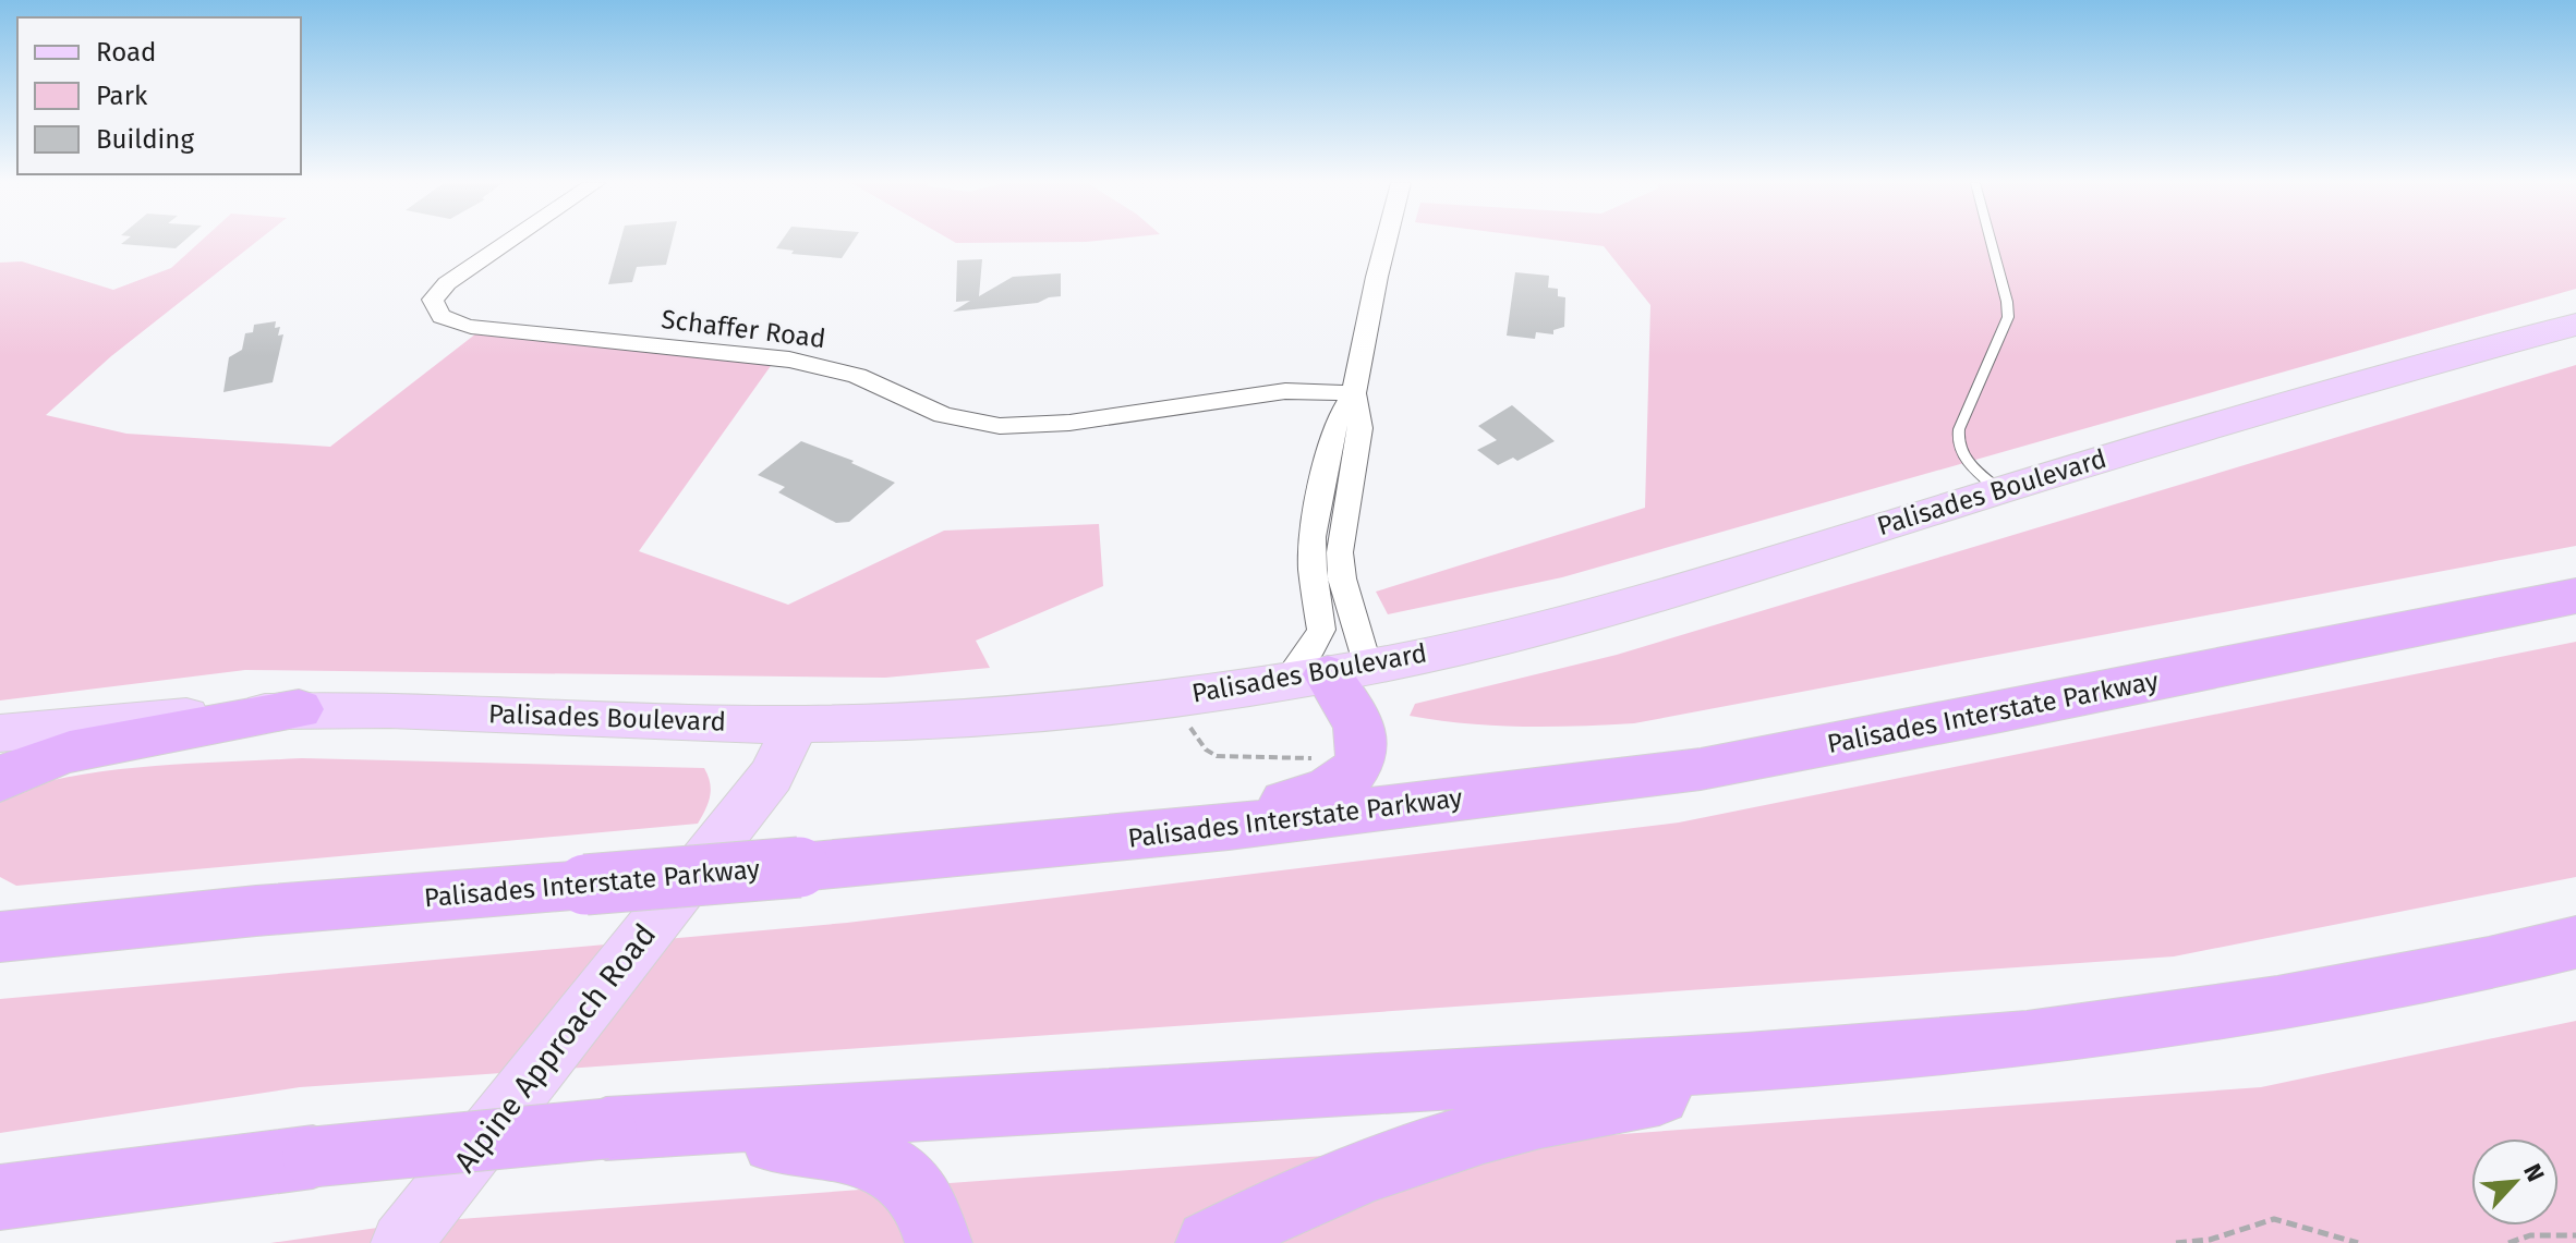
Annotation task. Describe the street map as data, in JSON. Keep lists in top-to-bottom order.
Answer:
{
  "streets": {
    "highway": ["Palisades Interstate Parkway"],
    "main road": ["Palisades Boulevard", "Alpine Approach Road"],
    "street": ["Schaffer Road"]
  },
  "crossings": [
    ["Palisades Boulevard", "Alpine Approach Road"]
  ],
  "legend": ["Road", "Park", "Building"],
  "north": "top right"
}
